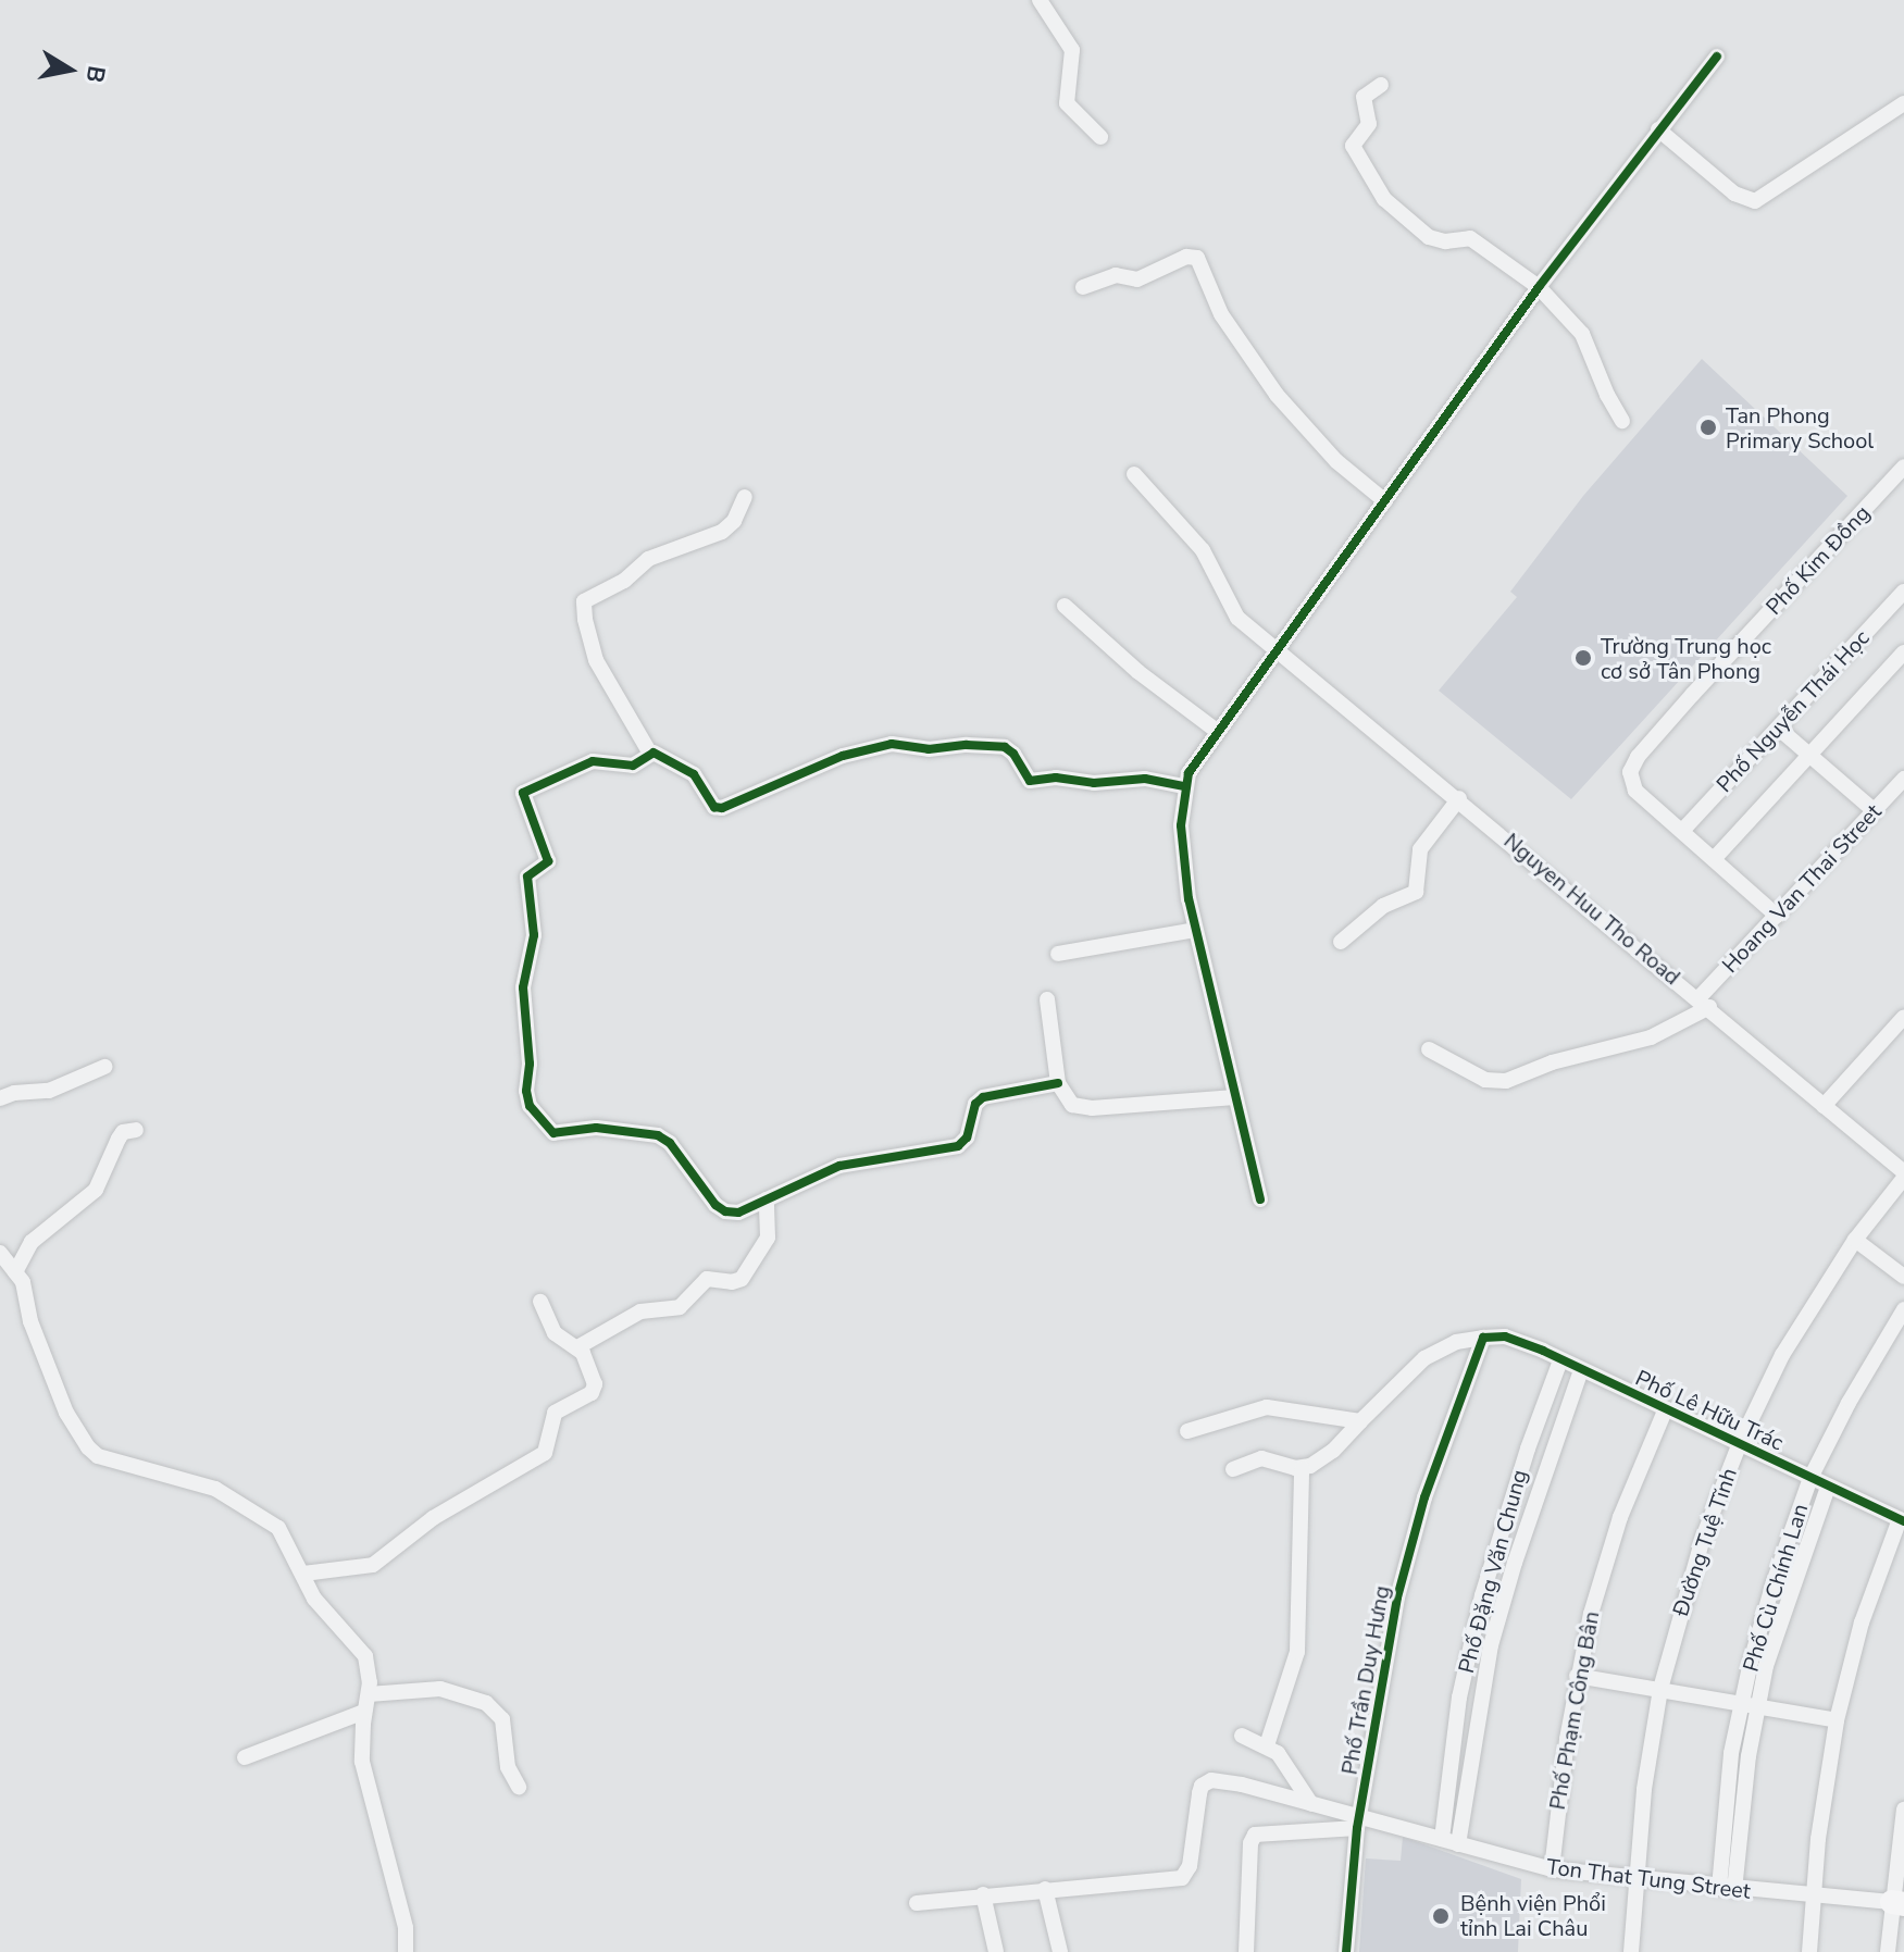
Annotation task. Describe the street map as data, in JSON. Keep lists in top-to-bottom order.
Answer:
{
  "streets": {
    "street": [
      "Phố Kim Đồng",
      "Phố Nguyễn Thái Học",
      "Hoang Van Thai Street",
      "Nguyen Huu Tho Road",
      "Phố Lê Hữu Trác",
      "Đường Tuệ Tĩnh",
      "Phố Đặng Văn Chung",
      "Phố Cù Chính Lan",
      "Phố Trần Duy Hưng",
      "Phố Phạm Công Bân",
      "Ton That Tung Street"
    ]
  },
  "crossings": [
    ["Phố Kim Đồng", "Phố Nguyễn Thái Học"],
    ["Hoang Van Thai Street", "Nguyen Huu Tho Road"],
    ["Nguyen Huu Tho Road", "Đường Tuệ Tĩnh"],
    ["Phố Lê Hữu Trác", "Đường Tuệ Tĩnh"],
    ["Phố Lê Hữu Trác", "Phố Đặng Văn Chung"],
    ["Phố Lê Hữu Trác", "Phố Cù Chính Lan"],
    ["Phố Lê Hữu Trác", "Phố Trần Duy Hưng"],
    ["Phố Lê Hữu Trác", "Phố Phạm Công Bân"],
    ["Đường Tuệ Tĩnh", "Ton That Tung Street"],
    ["Phố Đặng Văn Chung", "Ton That Tung Street"],
    ["Phố Cù Chính Lan", "Ton That Tung Street"],
    ["Phố Trần Duy Hưng", "Ton That Tung Street"],
    ["Phố Phạm Công Bân", "Ton That Tung Street"]
  ],
  "places": ["Tan Phong Primary School", "Trường Trung học cơ sở Tân Phong", "Bệnh viện Phổi tỉnh Lai Châu"],
  "north": "right"
}
